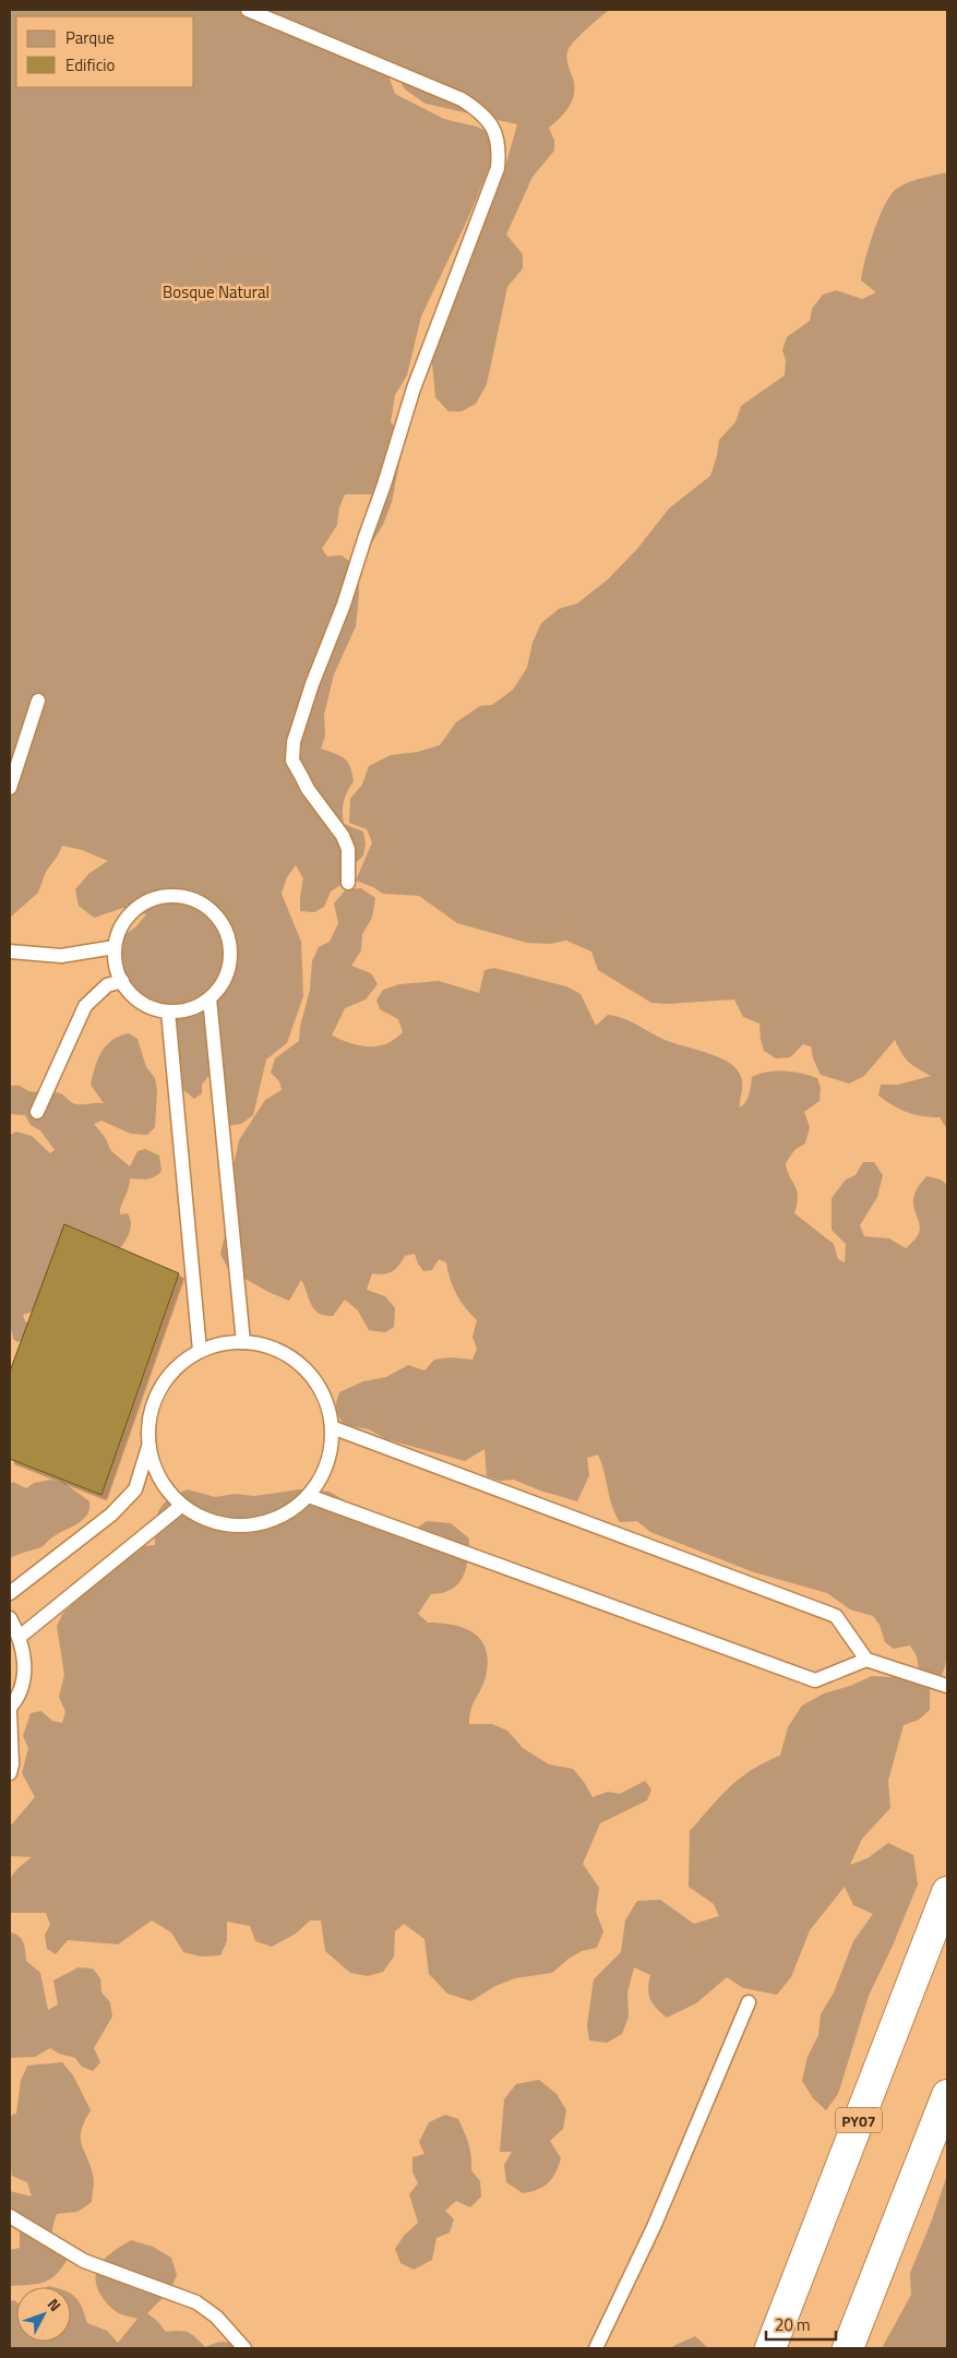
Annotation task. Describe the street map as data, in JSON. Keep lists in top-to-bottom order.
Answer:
{
  "streets": {
    "highway": ["PY07"]
  },
  "parks": ["Bosque Natural"],
  "legend": ["Parque", "Edificio"],
  "scale_bar": "20 m",
  "north": "top right"
}
